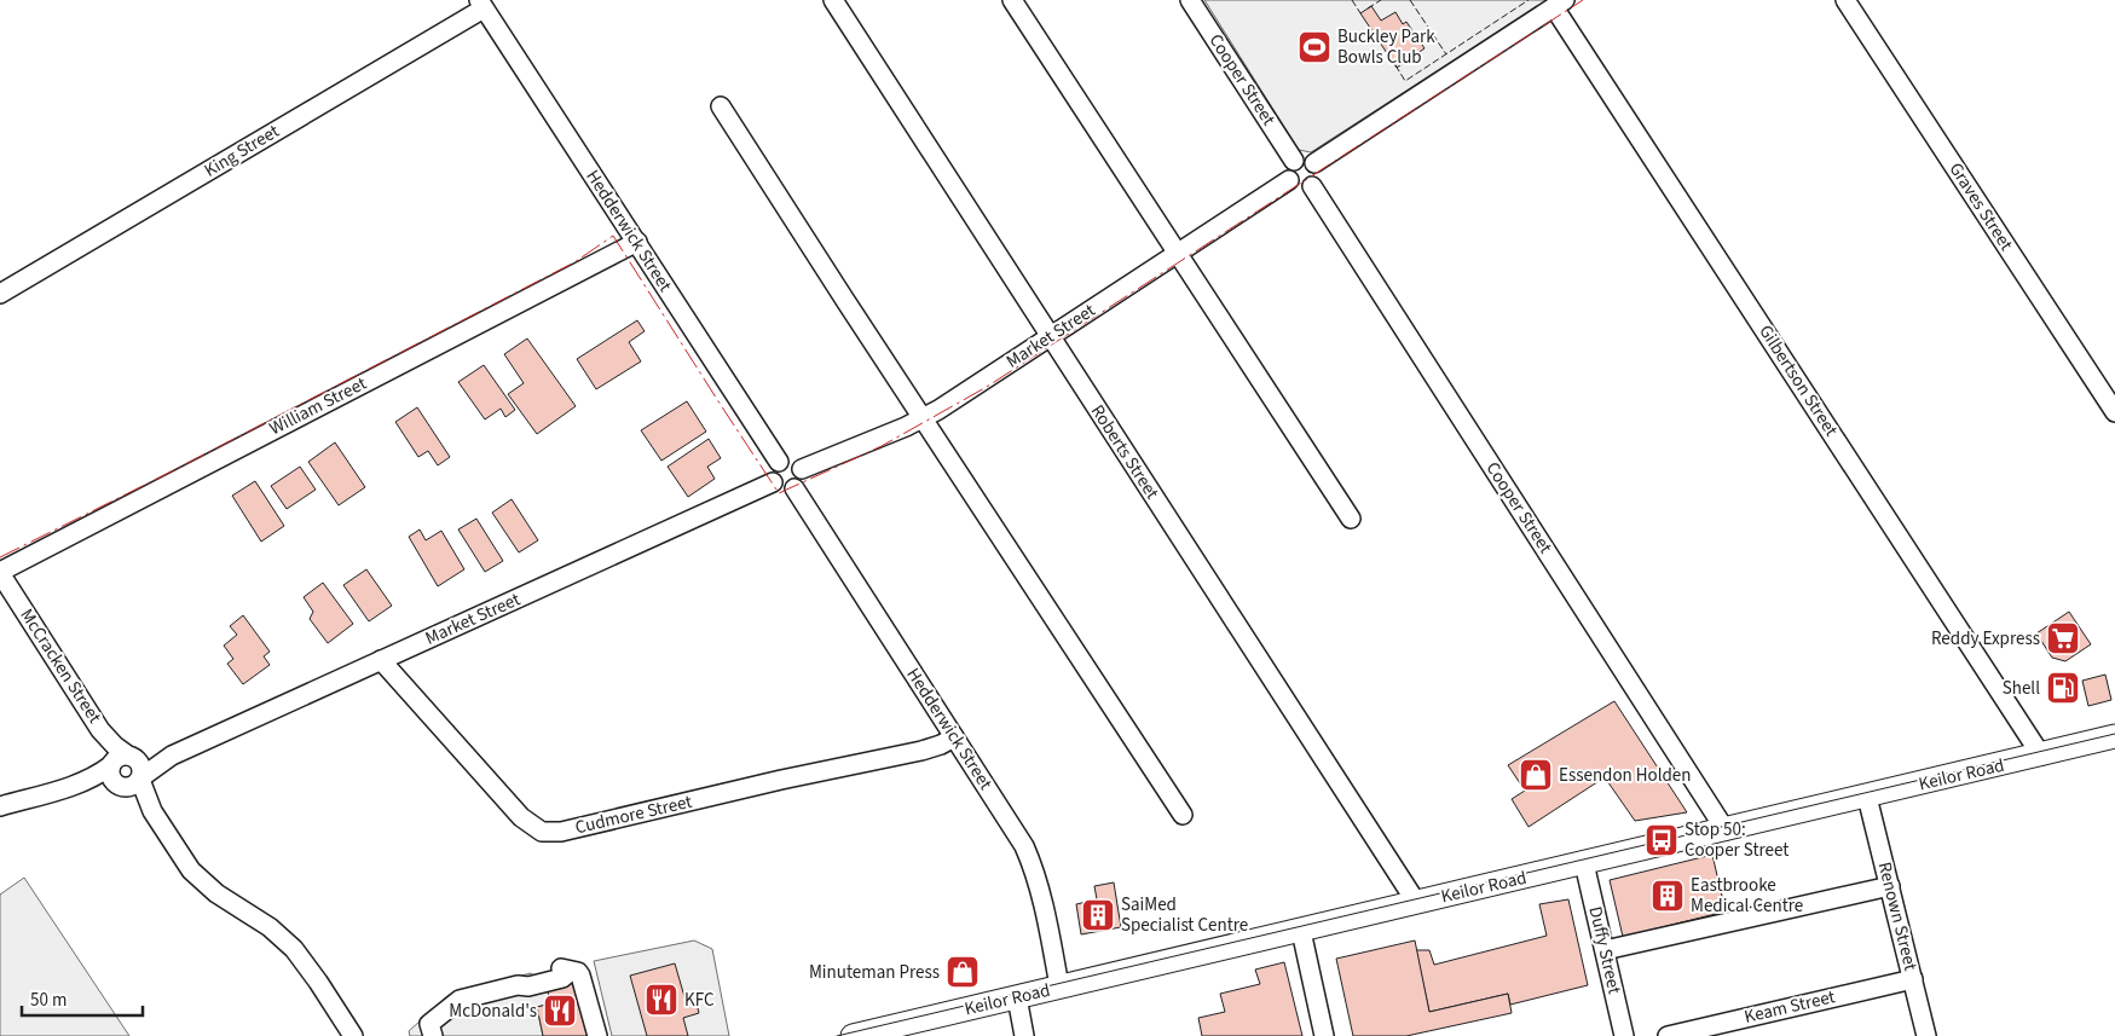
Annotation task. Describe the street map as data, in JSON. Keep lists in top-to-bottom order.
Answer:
{
  "streets": {
    "main road": ["Keilor Road"],
    "street": [
      "Cooper Street",
      "King Street",
      "Graves Street",
      "Hedderwick Street",
      "Market Street",
      "Gilbertson Street",
      "William Street",
      "Roberts Street",
      "McCracken Street",
      "Cudmore Street",
      "Renown Street",
      "Duffy Street",
      "Keam Street"
    ]
  },
  "crossings": [
    ["Cooper Street", "Market Street"],
    ["Cooper Street", "Keilor Road"],
    ["King Street", "Hedderwick Street"],
    ["Hedderwick Street", "Market Street"],
    ["Hedderwick Street", "William Street"],
    ["Hedderwick Street", "Keilor Road"],
    ["Hedderwick Street", "Cudmore Street"],
    ["Market Street", "Roberts Street"],
    ["Market Street", "McCracken Street"],
    ["Market Street", "Cudmore Street"],
    ["Gilbertson Street", "Keilor Road"],
    ["William Street", "McCracken Street"],
    ["Roberts Street", "Keilor Road"],
    ["Keilor Road", "Renown Street"],
    ["Keilor Road", "Duffy Street"],
    ["Renown Street", "Keam Street"]
  ],
  "places": {
    "sports": ["Buckley Park Bowls Club"],
    "supermarket": ["Reddy Express"],
    "fuel station": ["Shell"],
    "shop": ["Essendon Holden", "Minuteman Press"],
    "bus stop": ["Stop 50: Cooper Street"],
    "building": ["Eastbrooke Medical Centre", "SaiMed Specialist Centre"],
    "restaurant": ["KFC", "McDonald's"]
  },
  "scale_bar": "50 m"
}
